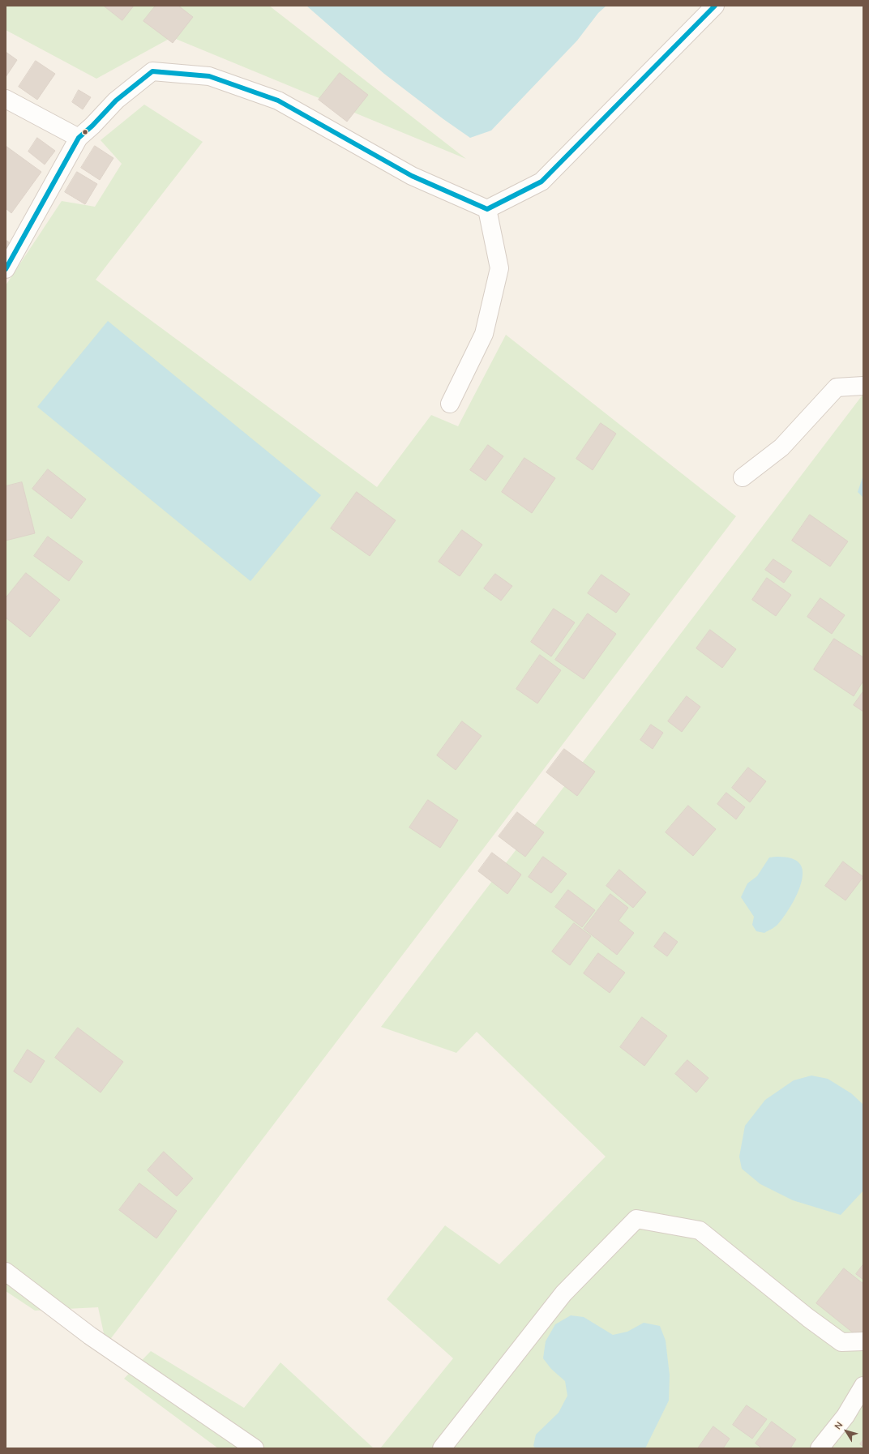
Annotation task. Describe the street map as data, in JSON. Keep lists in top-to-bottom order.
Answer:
{
  "north": "top left"
}
